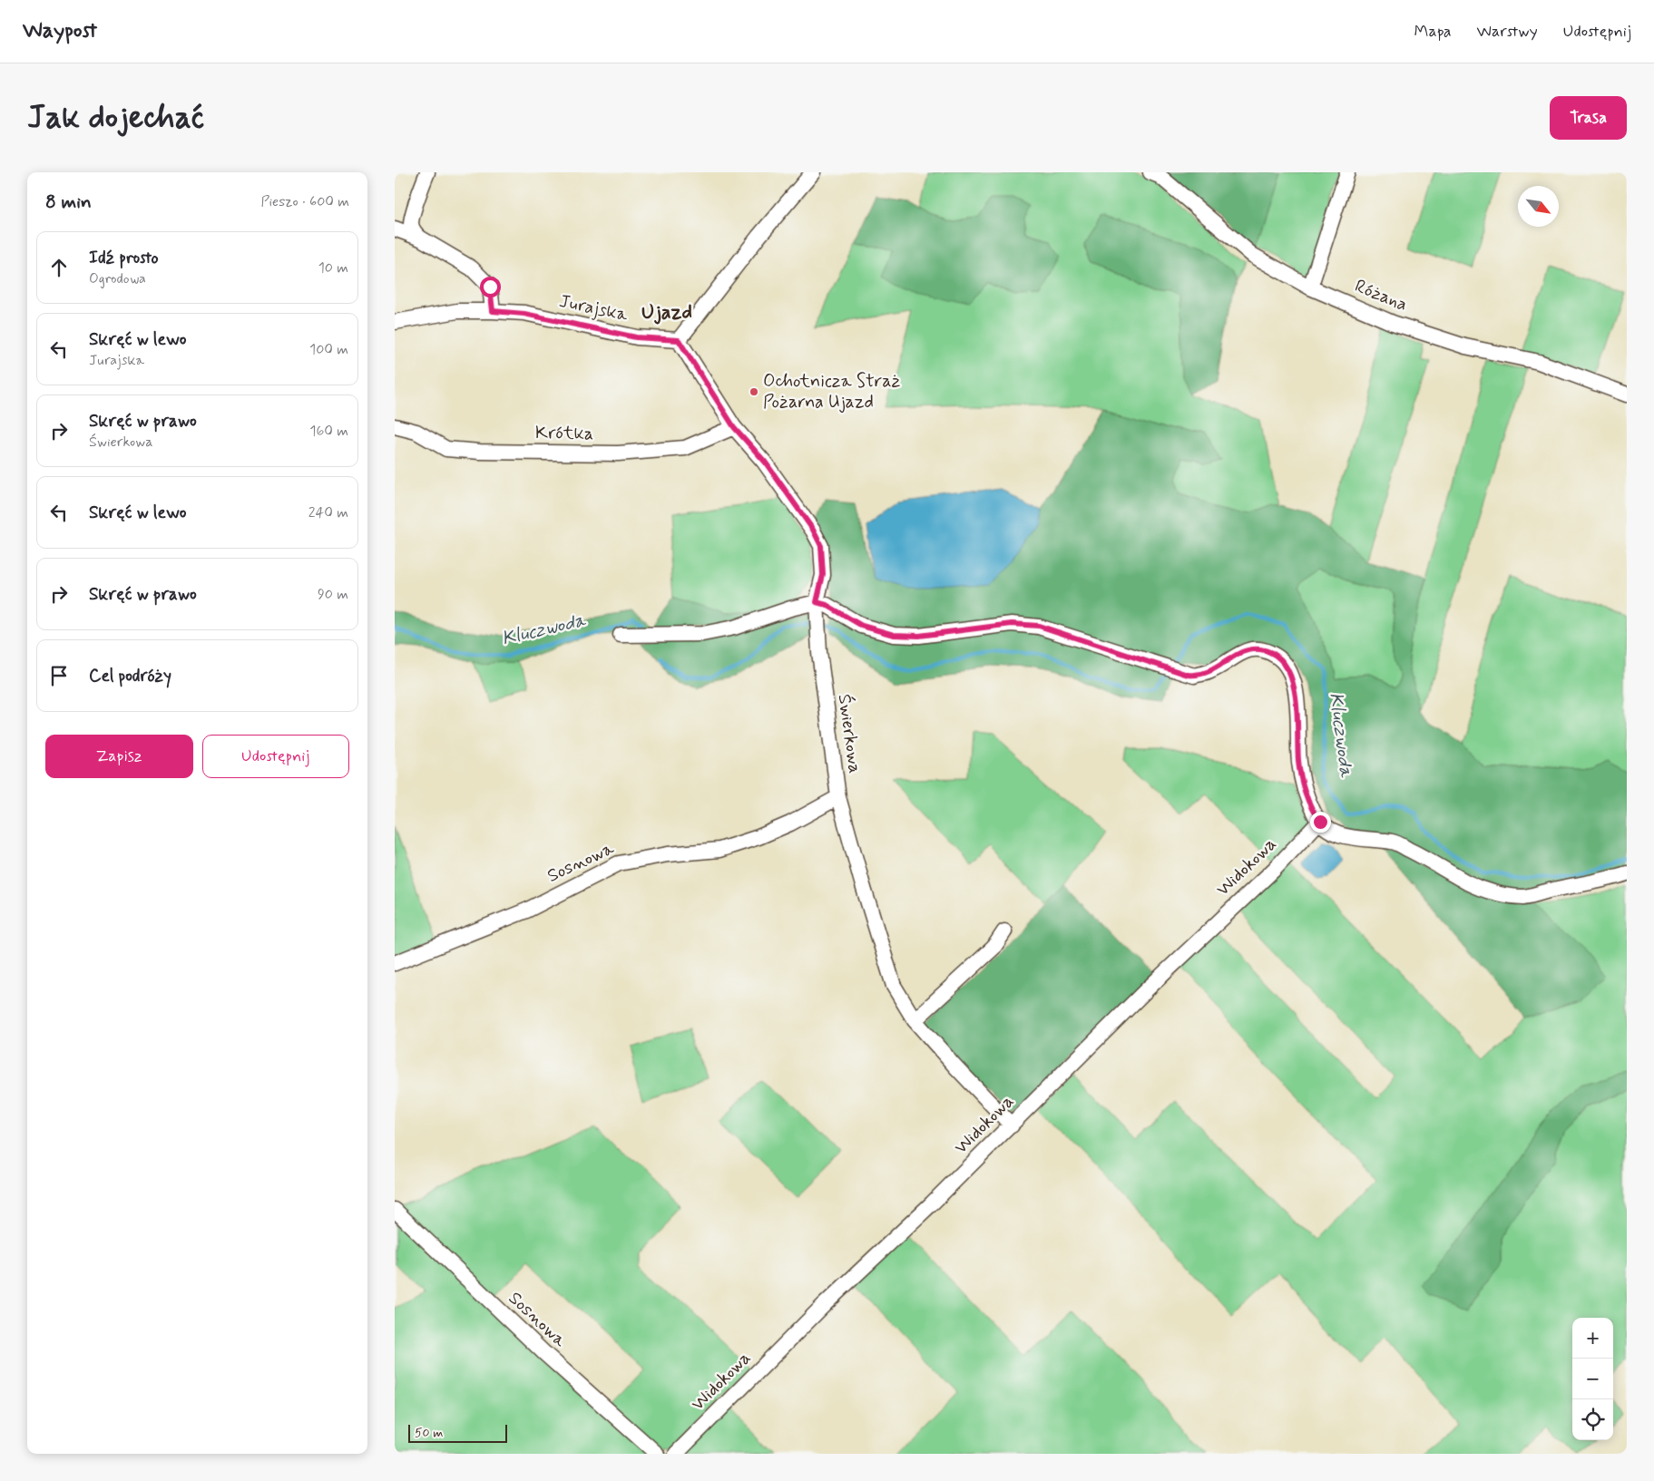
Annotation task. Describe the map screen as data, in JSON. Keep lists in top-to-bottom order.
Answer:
{
  "streets": {
    "street": [
      "Różana",
      "Jurajska",
      "Krótka",
      "Świerkowa",
      "Sosnowa",
      "Widokowa"
    ]
  },
  "crossings": [
    ["Jurajska", "Świerkowa"],
    ["Krótka", "Świerkowa"],
    ["Świerkowa", "Sosnowa"],
    ["Świerkowa", "Widokowa"]
  ],
  "districts": ["Ujazd"],
  "water": ["Kluczwoda"],
  "places": ["Ochotnicza Straż Pożarna Ujazd"],
  "scale_bar": "50 m",
  "north": "bottom right",
  "page": {
    "header": "Waypost",
    "nav": ["Mapa", "Warstwy", "Udostępnij"],
    "buttons": [
      "Trasa",
      ["Zapisz", "Udostępnij"]
    ],
    "title": "Jak dojechać",
    "heading": ["8 min", "Pieszo · 600 m"],
    "list": [
      ["Idź prosto", "Ogrodowa", "10 m"],
      ["Skręć w lewo", "Jurajska", "100 m"],
      ["Skręć w prawo", "Świerkowa", "160 m"],
      ["Skręć w lewo", "240 m"],
      ["Skręć w prawo", "90 m"],
      "Cel podróży"
    ],
    "map_buttons": ["+", "−"],
    "scale": "50 m"
  }
}
